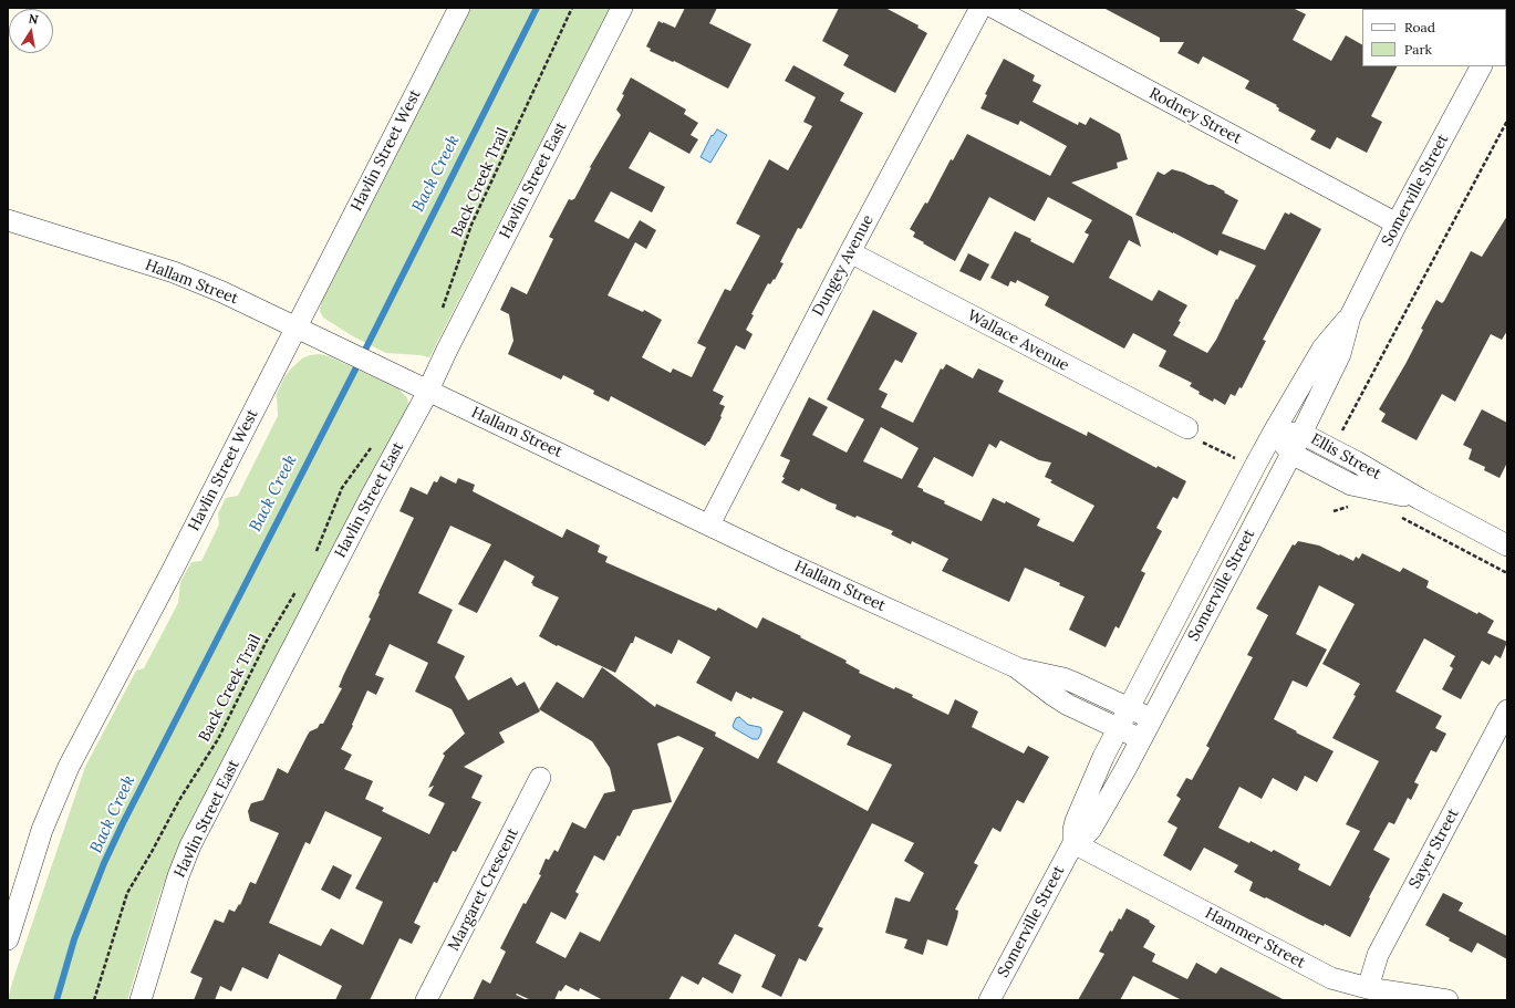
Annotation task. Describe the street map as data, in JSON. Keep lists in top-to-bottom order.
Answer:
{
  "streets": {
    "street": [
      "Rodney Street",
      "Havlin Street West",
      "Havlin Street East",
      "Somerville Street",
      "Dungey Avenue",
      "Hallam Street",
      "Wallace Avenue",
      "Ellis Street",
      "Sayer Street",
      "Margaret Crescent",
      "Hammer Street"
    ],
    "path": ["Back Creek Trail"]
  },
  "crossings": [
    ["Rodney Street", "Somerville Street"],
    ["Havlin Street West", "Hallam Street"],
    ["Havlin Street East", "Hallam Street"],
    ["Somerville Street", "Hallam Street"],
    ["Somerville Street", "Ellis Street"],
    ["Somerville Street", "Hammer Street"],
    ["Dungey Avenue", "Hallam Street"],
    ["Dungey Avenue", "Wallace Avenue"],
    ["Sayer Street", "Hammer Street"]
  ],
  "water": ["Back Creek"],
  "legend": ["Road", "Park"],
  "north": "top"
}
